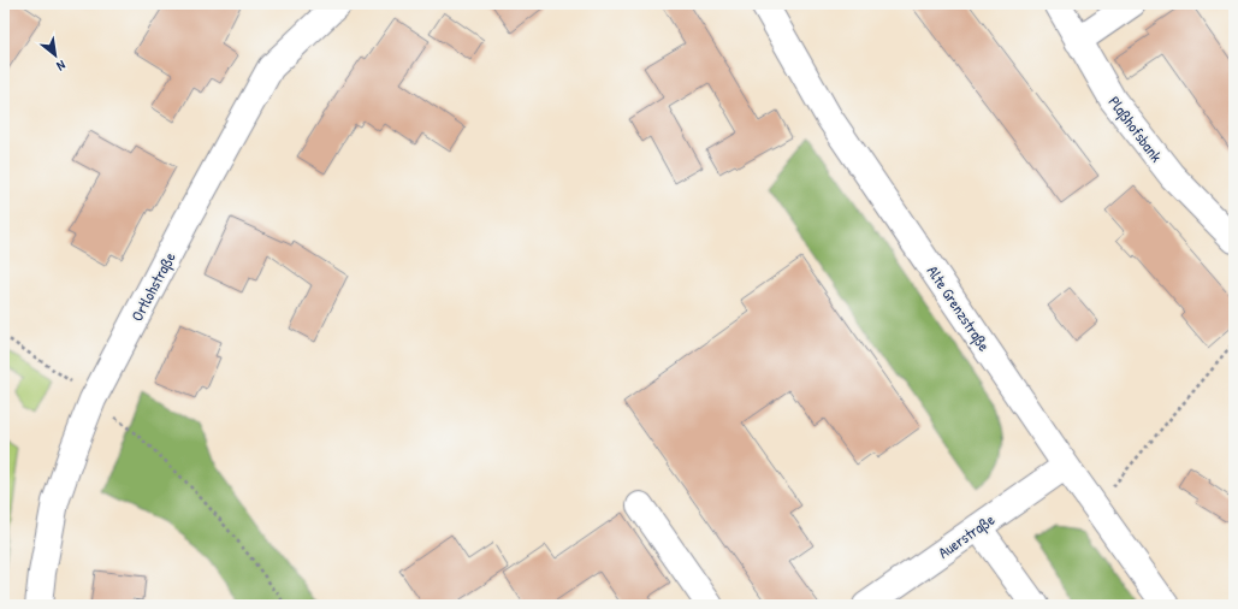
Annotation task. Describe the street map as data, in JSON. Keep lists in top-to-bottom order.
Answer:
{
  "streets": {
    "street": [
      "Plaßhofsbank",
      "Ortlohstraße",
      "Alte Grenzstraße",
      "Auerstraße"
    ]
  },
  "crossings": [
    ["Alte Grenzstraße", "Auerstraße"]
  ],
  "north": "bottom right"
}
